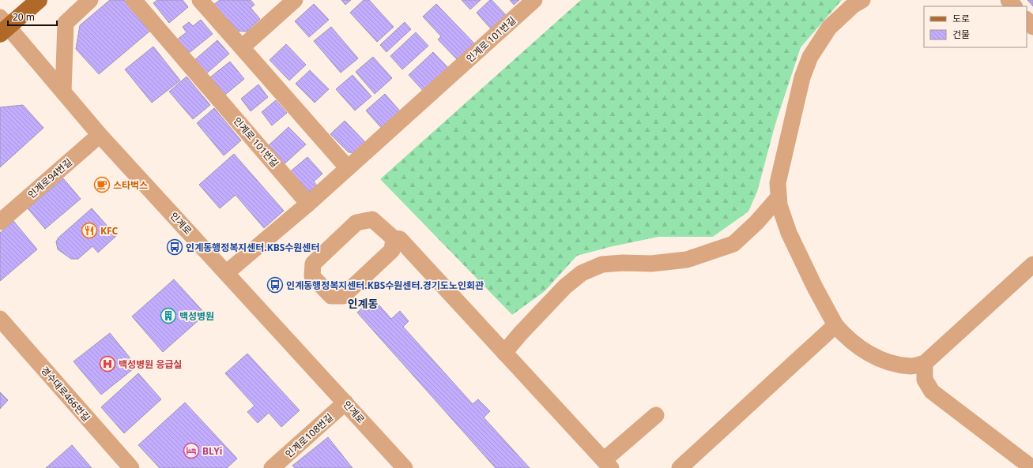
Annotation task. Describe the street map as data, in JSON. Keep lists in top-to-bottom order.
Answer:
{
  "streets": {
    "street": [
      "인계로 101번길",
      "인계로94번길",
      "인계로",
      "경수대로466번길",
      "인계로108번길"
    ]
  },
  "crossings": [
    ["인계로94번길", "인계로"],
    ["인계로", "인계로108번길"]
  ],
  "districts": ["인계동"],
  "places": {
    "cafe": ["스타벅스"],
    "restaurant": ["KFC"],
    "bus stop": ["인계동행정복지센터.KBS수원센터", "인계동행정복지센터.KBS수원센터.경기도노인회관"],
    "building": ["백성병원"],
    "hospital": ["백성병원 응급실"],
    "hotel": ["BLYi"]
  },
  "legend": ["도로", "건물"],
  "scale_bar": "20 m"
}
